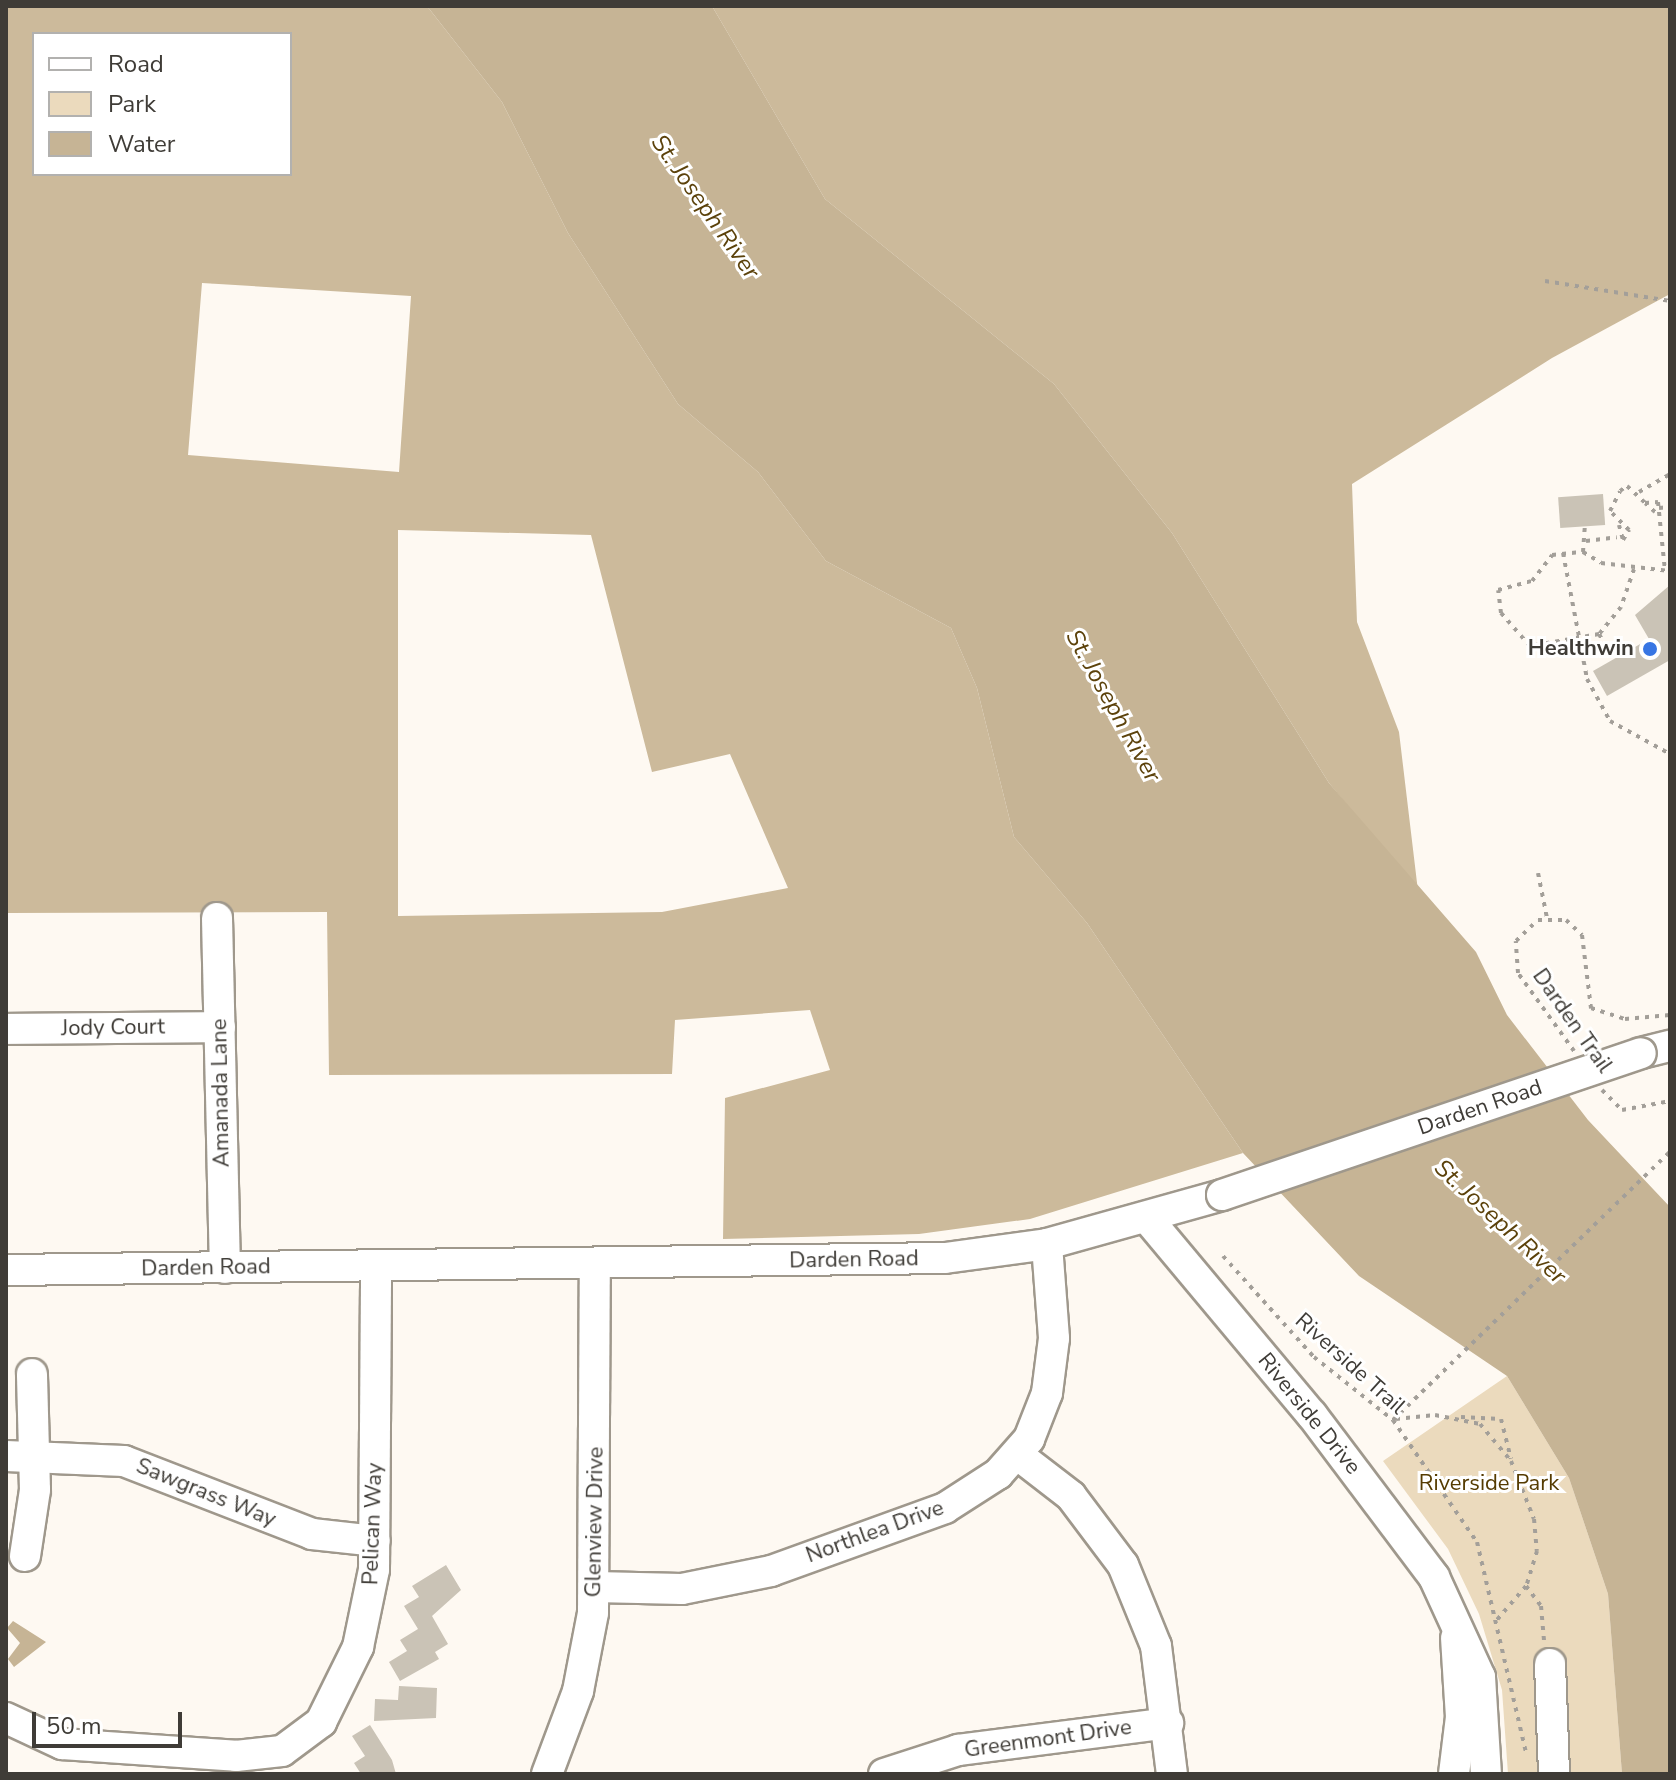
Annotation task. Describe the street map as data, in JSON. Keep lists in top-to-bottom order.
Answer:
{
  "streets": {
    "street": [
      "Jody Court",
      "Amanada Lane",
      "Darden Road",
      "Riverside Drive",
      "Sawgrass Way",
      "Glenview Drive",
      "Pelican Way",
      "Northlea Drive",
      "Greenmont Drive"
    ],
    "path": ["Darden Trail", "Riverside Trail"]
  },
  "crossings": [
    ["Jody Court", "Amanada Lane"],
    ["Amanada Lane", "Darden Road"],
    ["Darden Road", "Riverside Drive"],
    ["Darden Road", "Glenview Drive"],
    ["Darden Road", "Pelican Way"],
    ["Darden Road", "Northlea Drive"],
    ["Sawgrass Way", "Pelican Way"],
    ["Glenview Drive", "Northlea Drive"]
  ],
  "water": ["St. Joseph River"],
  "parks": ["Riverside Park"],
  "places": ["Healthwin"],
  "legend": ["Road", "Park", "Water"],
  "scale_bar": "50 m"
}
